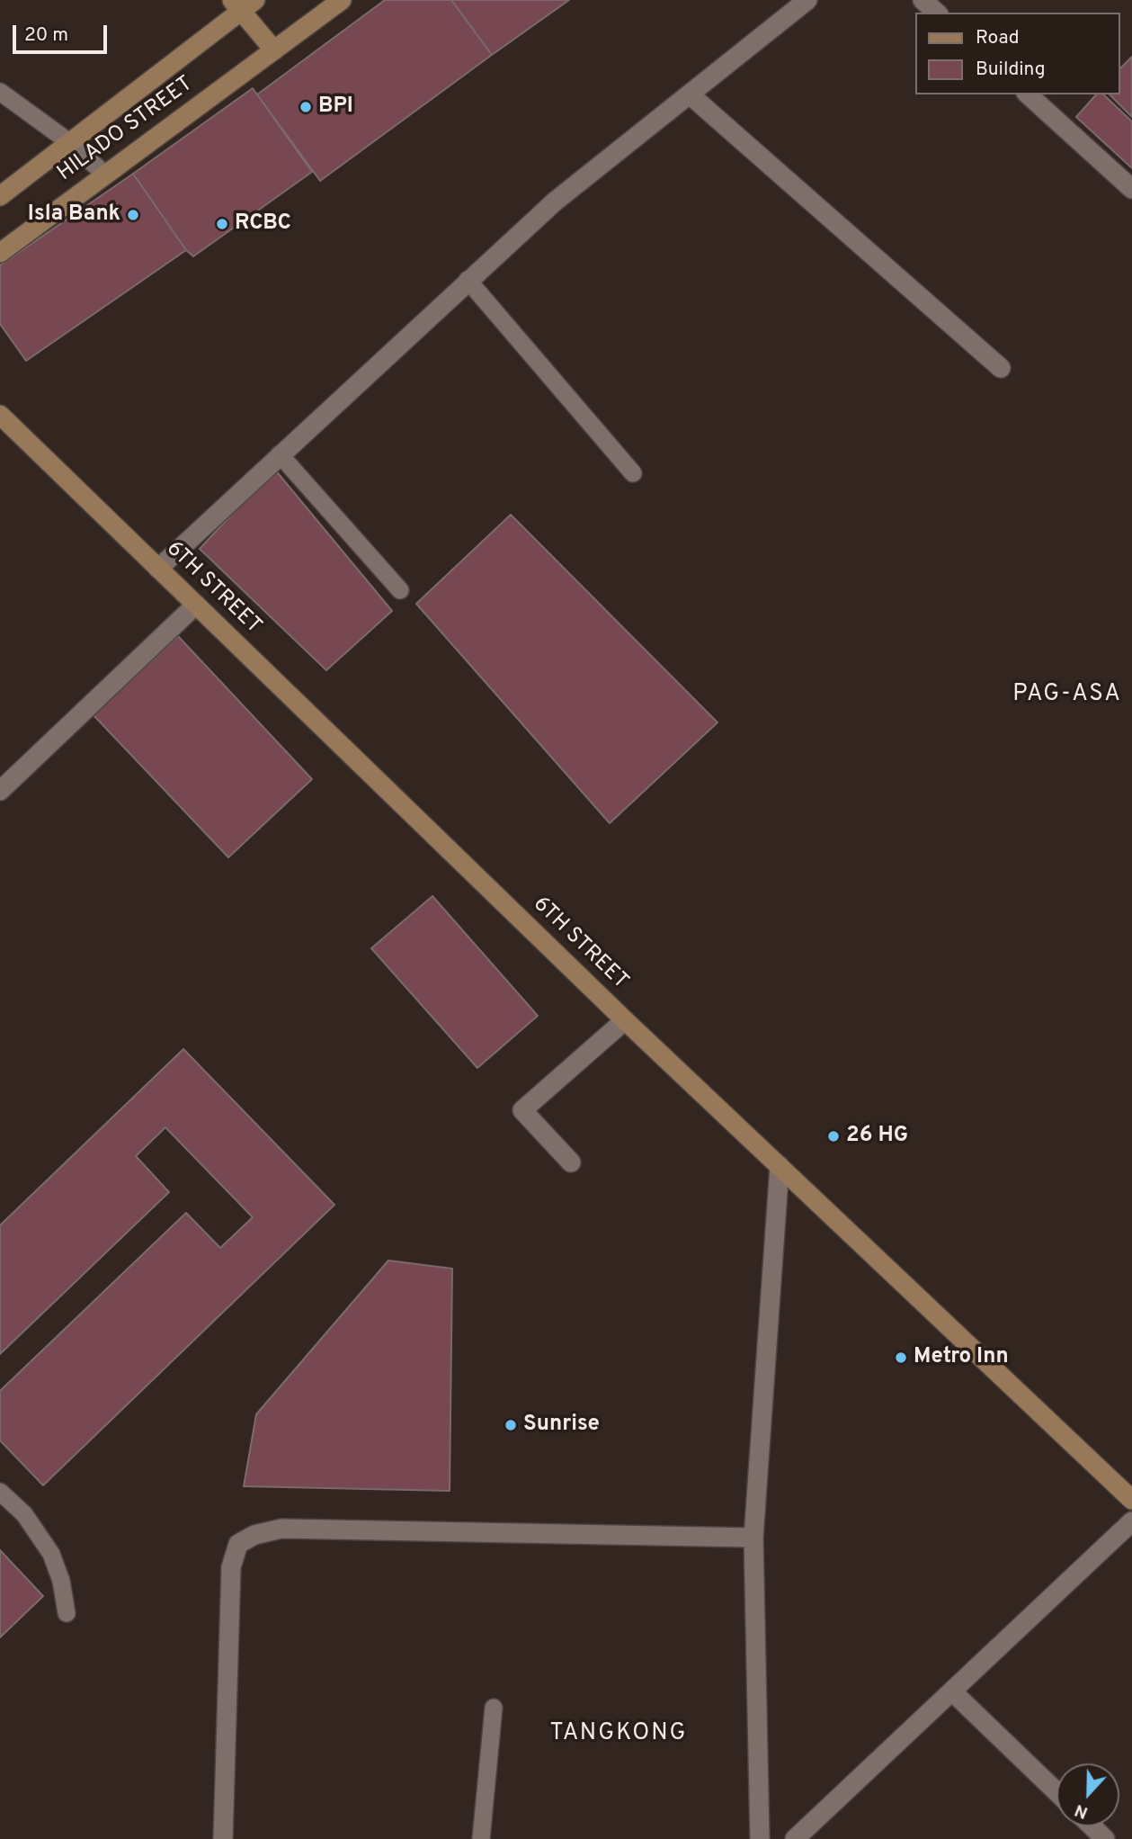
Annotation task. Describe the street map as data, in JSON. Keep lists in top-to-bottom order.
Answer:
{
  "streets": {
    "street": ["HILADO STREET", "6TH STREET"]
  },
  "districts": ["PAG-ASA", "TANGKONG"],
  "places": [
    "BPI",
    "Isla Bank",
    "RCBC",
    "26 HG",
    "Metro Inn",
    "Sunrise"
  ],
  "legend": ["Road", "Building"],
  "scale_bar": "20 m",
  "north": "bottom"
}
